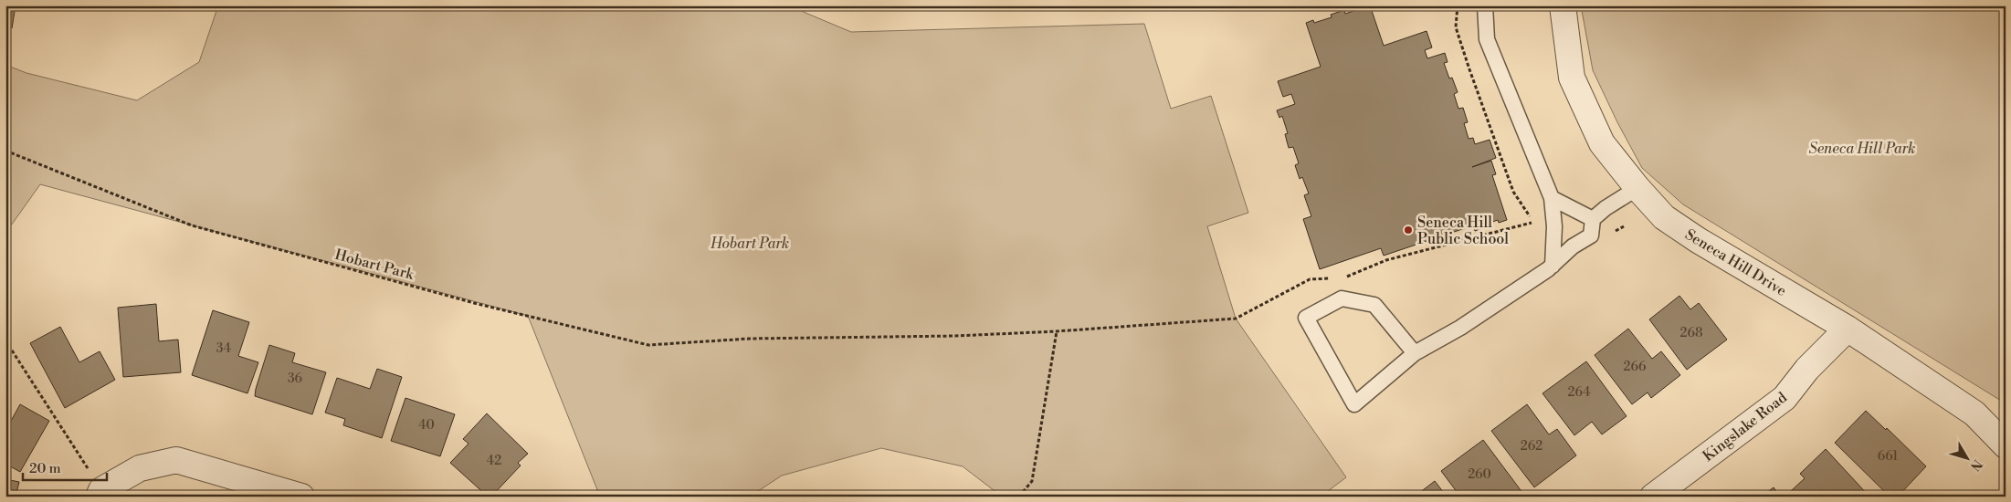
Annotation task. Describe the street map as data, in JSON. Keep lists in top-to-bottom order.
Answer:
{
  "streets": {
    "street": ["Seneca Hill Drive", "Kingslake Road"],
    "path": ["Hobart Park"]
  },
  "crossings": [
    ["Seneca Hill Drive", "Kingslake Road"]
  ],
  "parks": ["Seneca Hill Park", "Hobart Park"],
  "places": ["Seneca Hill Public School"],
  "house_numbers": [
    "268",
    "34",
    "266",
    "36",
    "264",
    "40",
    "262",
    "661",
    "42",
    "260"
  ],
  "scale_bar": "20 m",
  "north": "bottom right"
}
